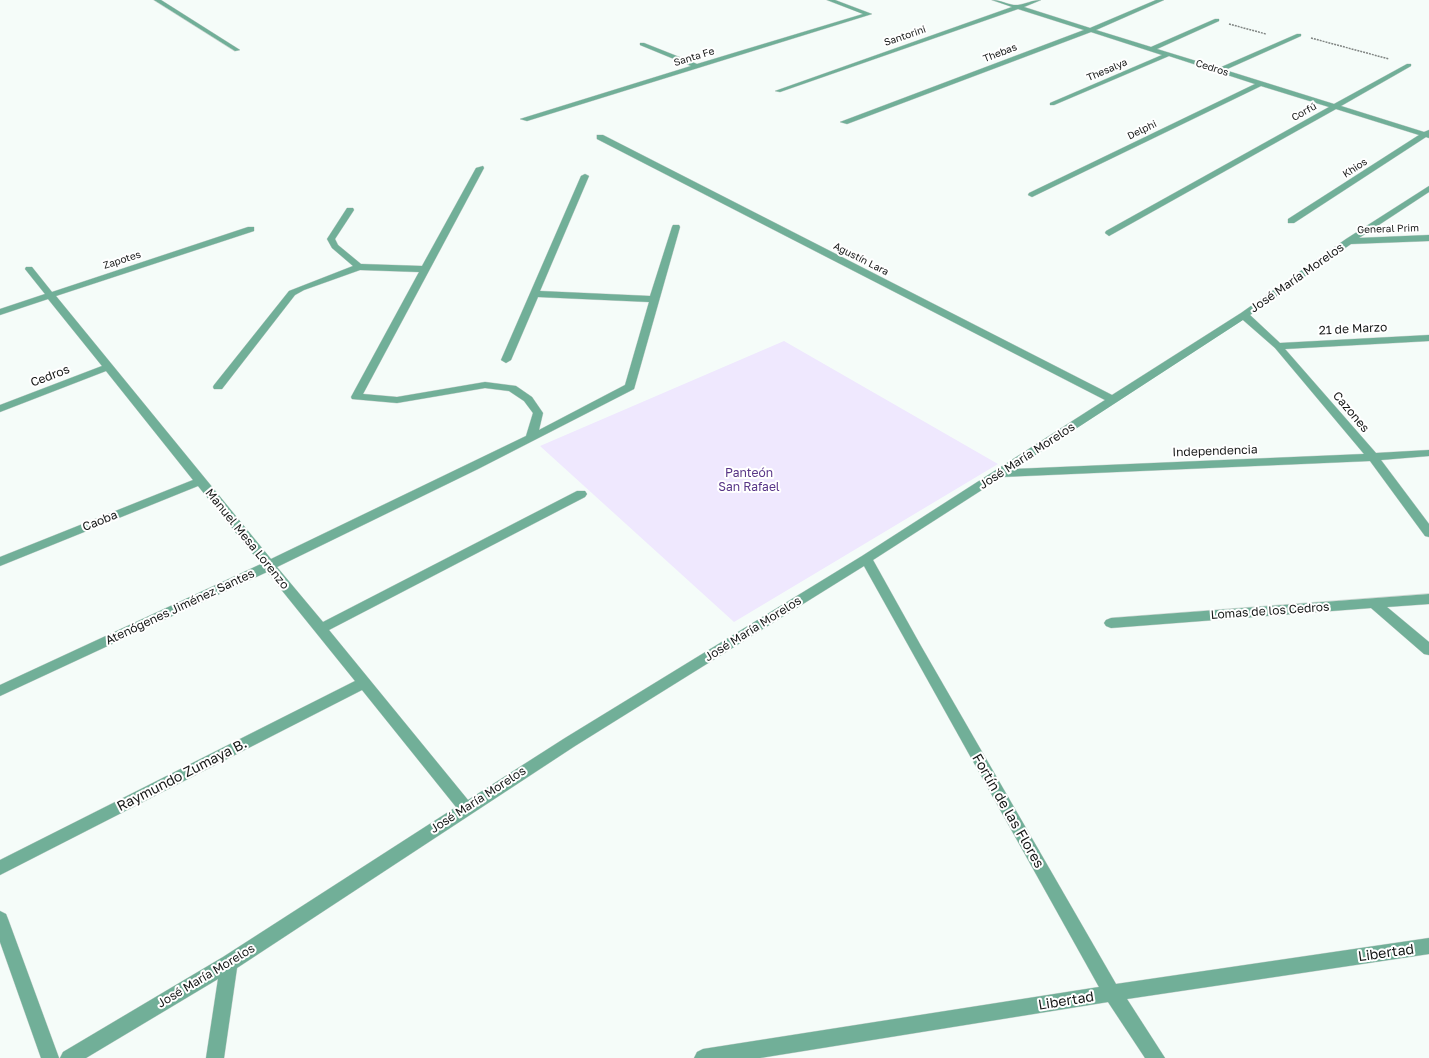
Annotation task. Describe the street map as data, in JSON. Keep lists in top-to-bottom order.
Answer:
{
  "streets": {
    "street": [
      "Santorini",
      "Thebas",
      "Santa Fe",
      "Cedros",
      "Thesalya",
      "Corfú",
      "Delphi",
      "Khios",
      "General Prim",
      "Agustín Lara",
      "Zapotes",
      "José María Morelos",
      "21 de Marzo",
      "Cazones",
      "Independencia",
      "Caoba",
      "Manuel Mesa Lorenzo",
      "Atenógenes Jiménez Santes",
      "Lomas de los Cedros",
      "Raymundo Zumaya B.",
      "Fortín de las Flores",
      "Libertad"
    ]
  },
  "crossings": [
    ["Santorini", "Cedros"],
    ["Thebas", "Cedros"],
    ["Cedros", "Thesalya"],
    ["Cedros", "Corfú"],
    ["Cedros", "Delphi"],
    ["Cedros", "Khios"],
    ["Cedros", "Manuel Mesa Lorenzo"],
    ["General Prim", "José María Morelos"],
    ["Agustín Lara", "José María Morelos"],
    ["Zapotes", "Manuel Mesa Lorenzo"],
    ["José María Morelos", "Cazones"],
    ["José María Morelos", "Independencia"],
    ["José María Morelos", "Manuel Mesa Lorenzo"],
    ["José María Morelos", "Fortín de las Flores"],
    ["21 de Marzo", "Cazones"],
    ["Cazones", "Independencia"],
    ["Caoba", "Manuel Mesa Lorenzo"],
    ["Manuel Mesa Lorenzo", "Atenógenes Jiménez Santes"],
    ["Manuel Mesa Lorenzo", "Raymundo Zumaya B."],
    ["Fortín de las Flores", "Libertad"]
  ],
  "parks": ["Panteón San Rafael"]
}
